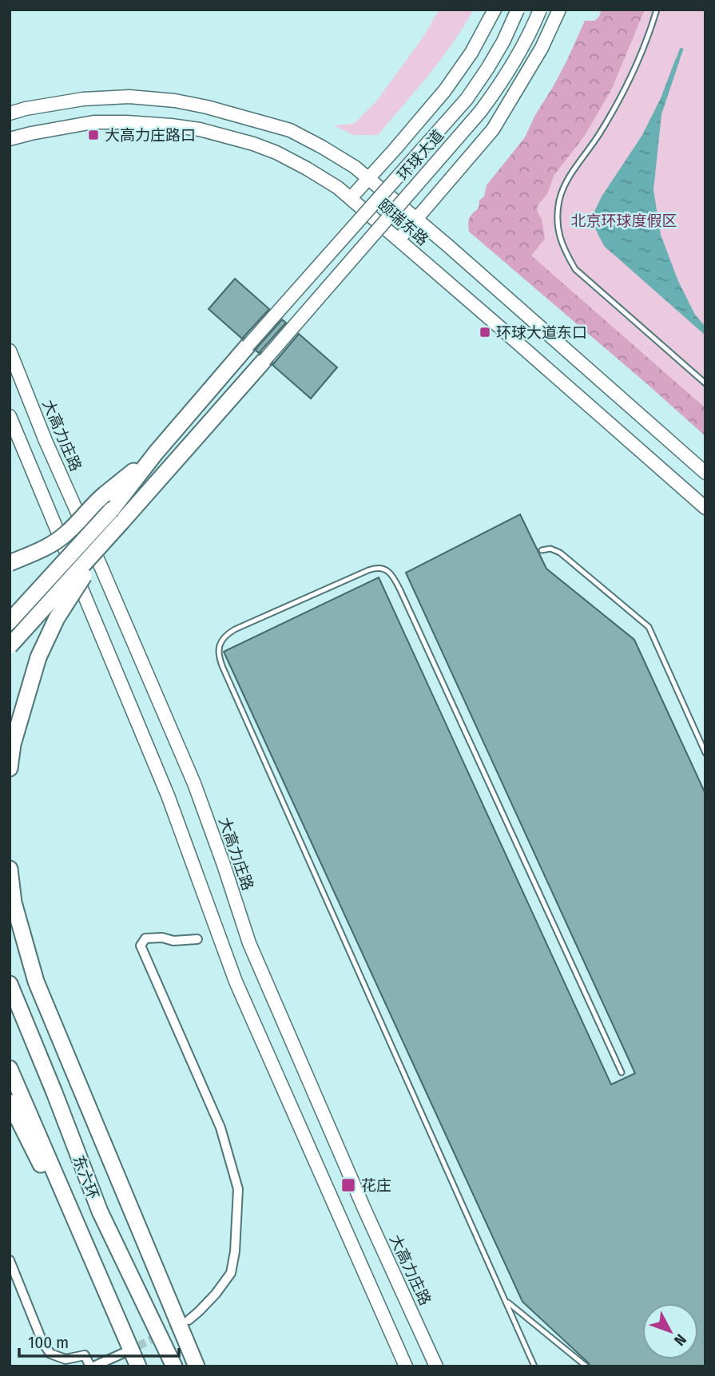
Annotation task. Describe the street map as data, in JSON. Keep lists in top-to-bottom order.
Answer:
{
  "streets": {
    "highway": ["东六环"],
    "main road": ["环球大道", "颐瑞东路", "大高力庄路"]
  },
  "parks": ["北京环球度假区"],
  "places": {
    "transit": ["大高力庄路口", "环球大道东口", "花庄"]
  },
  "scale_bar": "100 m",
  "north": "bottom right"
}
